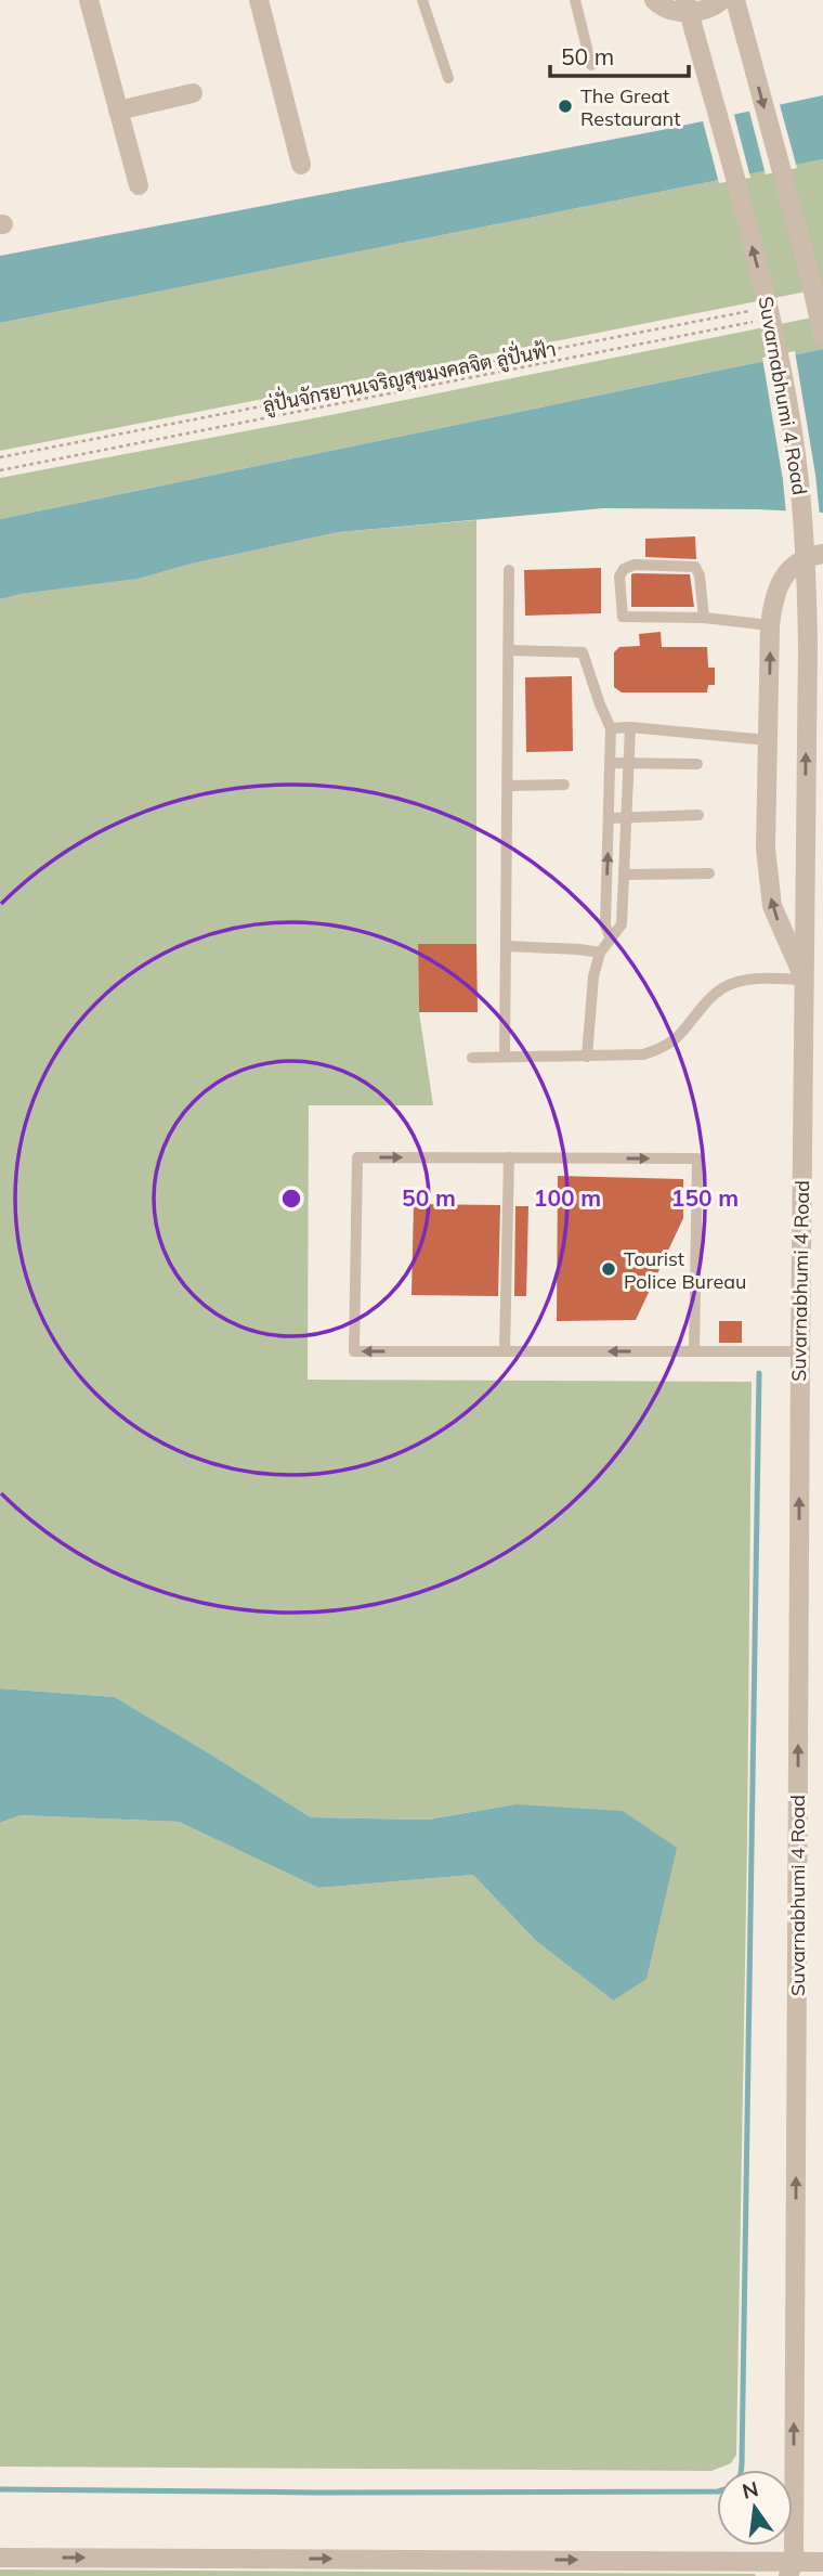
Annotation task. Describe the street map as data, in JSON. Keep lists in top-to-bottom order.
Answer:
{
  "streets": {
    "street": ["Suvarnabhumi 4 Road"],
    "path": ["ลู่ปั่นจักรยานเจริญสุขมงคลจิต ลู่ปั่นฟ้า"]
  },
  "places": ["The Great Restaurant", "Tourist Police Bureau"],
  "scale_bar": "50 m",
  "north": "top",
  "rings": ["50 m", "100 m", "150 m"]
}
